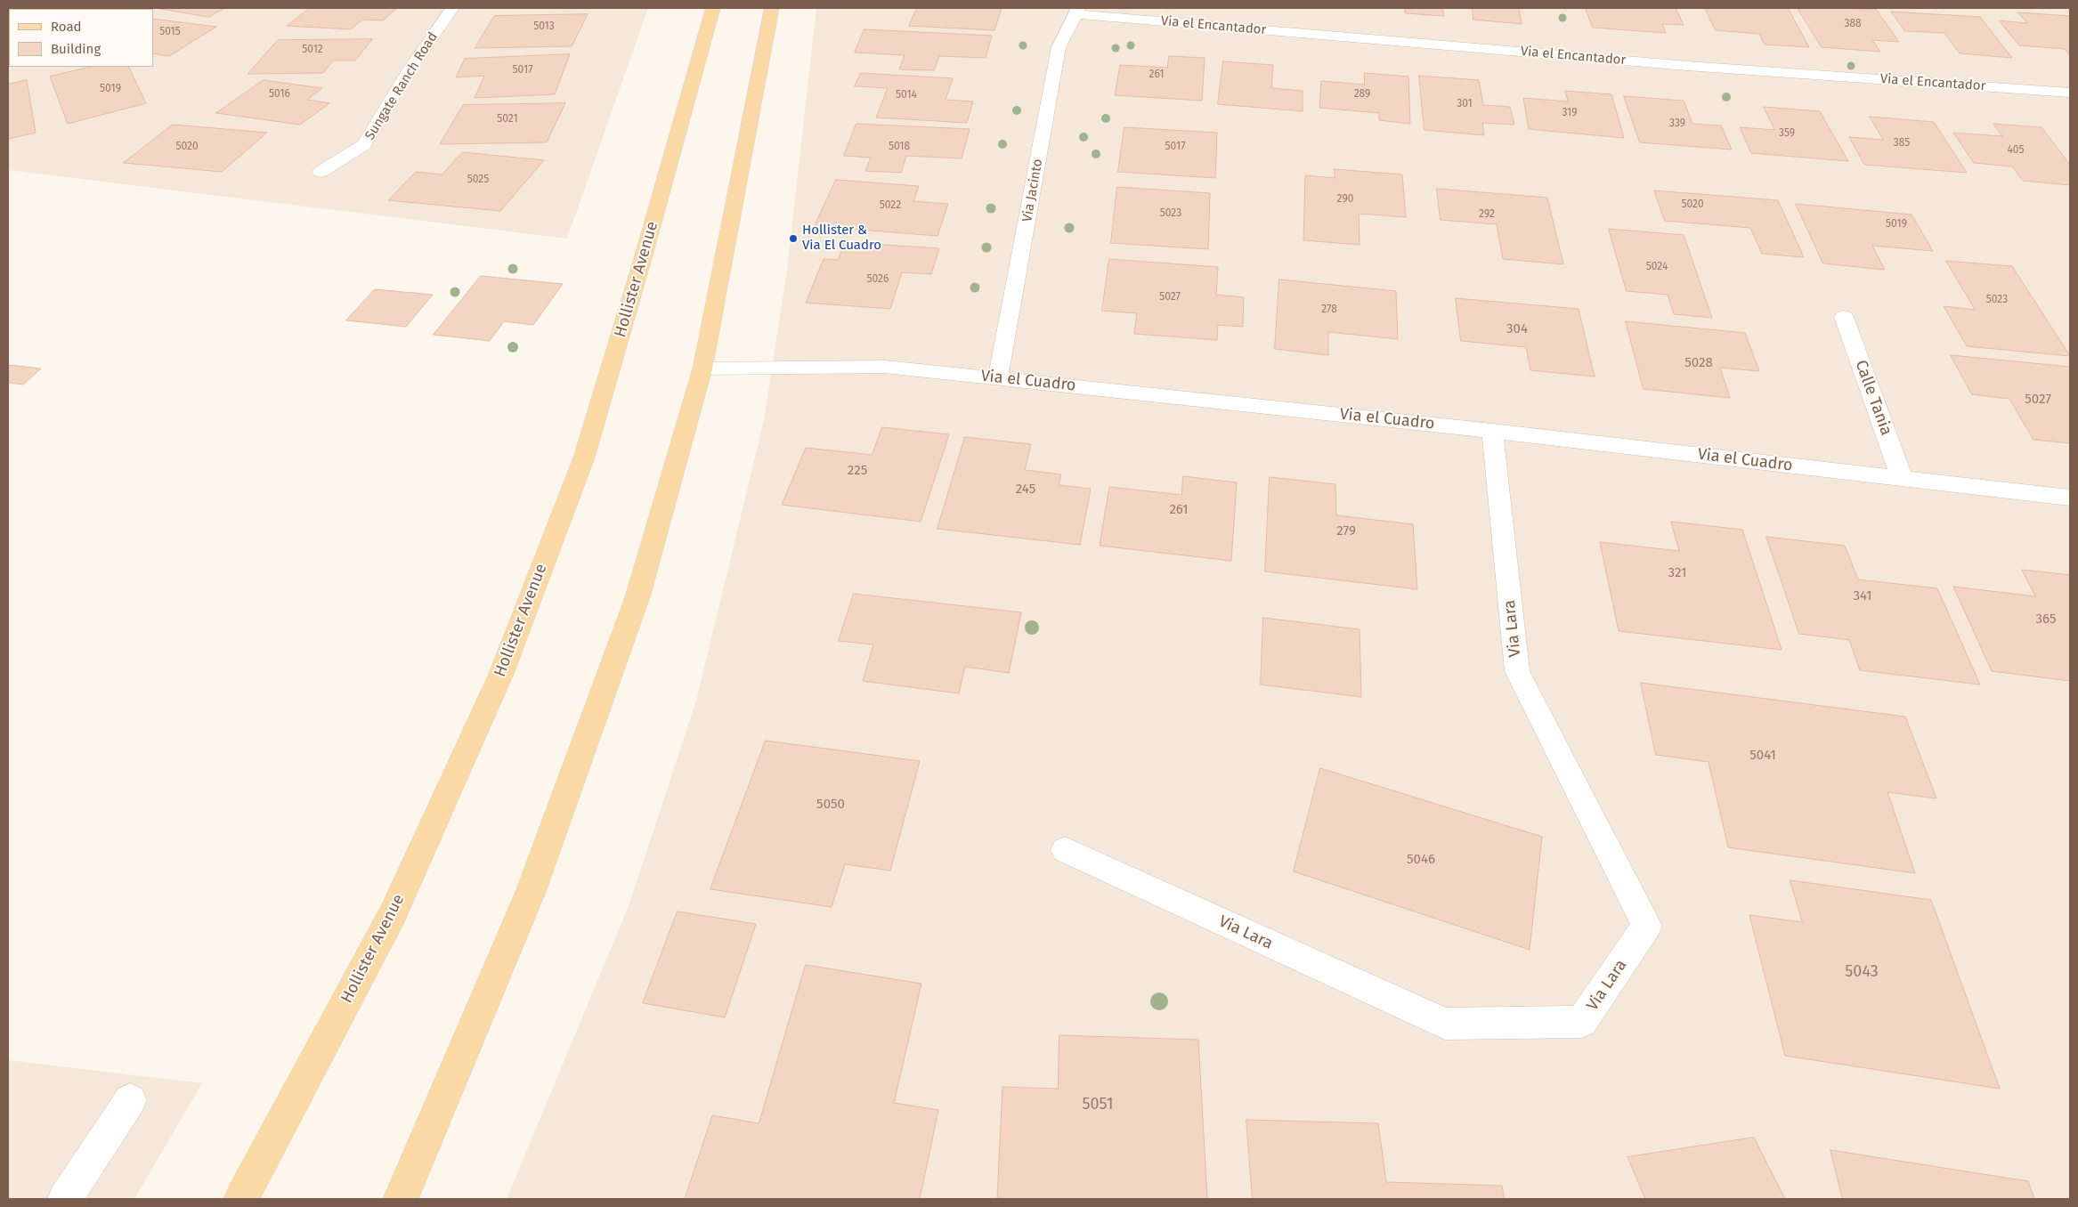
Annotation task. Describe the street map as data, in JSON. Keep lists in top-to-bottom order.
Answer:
{
  "streets": {
    "main road": ["Hollister Avenue"],
    "street": [
      "Via el Encantador",
      "Sungate Ranch Road",
      "Via Jacinto",
      "Via el Cuadro",
      "Calle Tania",
      "Via Lara"
    ]
  },
  "crossings": [
    ["Via el Encantador", "Via Jacinto"],
    ["Via Jacinto", "Via el Cuadro"],
    ["Via el Cuadro", "Calle Tania"],
    ["Via el Cuadro", "Via Lara"]
  ],
  "places": ["Hollister & Via El Cuadro"],
  "house_numbers": [
    "388",
    "5013",
    "5015",
    "5012",
    "5017",
    "261",
    "5019",
    "5016",
    "289",
    "5014",
    "301",
    "319",
    "5021",
    "339",
    "359",
    "385",
    "5020",
    "5018",
    "5017",
    "405",
    "5025",
    "290",
    "5020",
    "5022",
    "5023",
    "292",
    "5019",
    "5024",
    "5026",
    "5027",
    "5023",
    "278",
    "304",
    "5028",
    "5027",
    "225",
    "245",
    "261",
    "279",
    "321",
    "341",
    "365",
    "5041",
    "5050",
    "5046",
    "5043",
    "5051"
  ],
  "legend": ["Road", "Building"]
}
